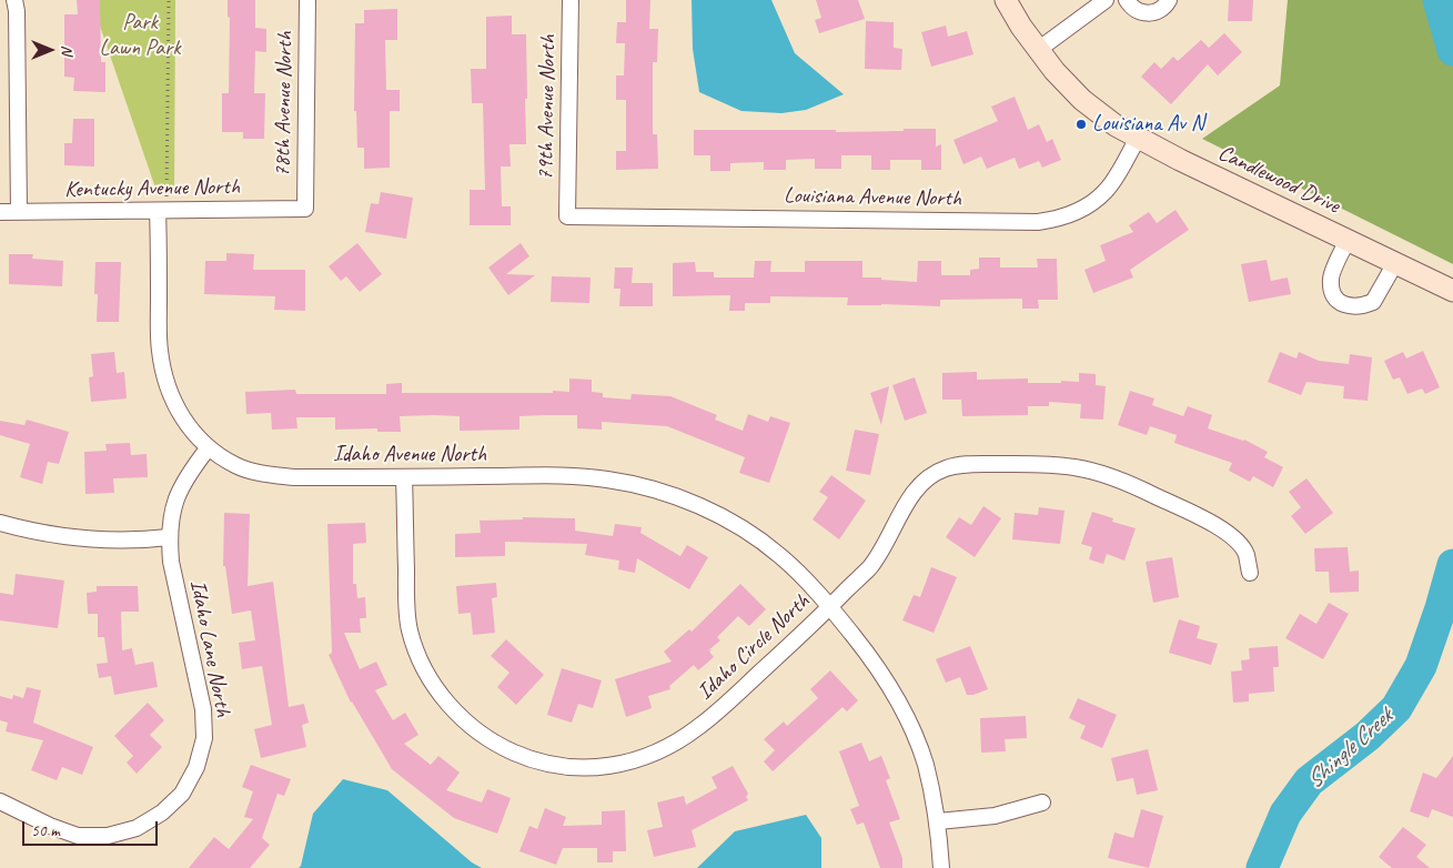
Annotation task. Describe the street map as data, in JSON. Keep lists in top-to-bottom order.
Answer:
{
  "streets": {
    "street": [
      "78th Avenue North",
      "79th Avenue North",
      "Candlewood Drive",
      "Kentucky Avenue North",
      "Louisiana Avenue North",
      "Idaho Avenue North",
      "Idaho Circle North",
      "Idaho Lane North"
    ]
  },
  "crossings": [
    ["78th Avenue North", "Kentucky Avenue North"],
    ["79th Avenue North", "Louisiana Avenue North"],
    ["Candlewood Drive", "Louisiana Avenue North"],
    ["Kentucky Avenue North", "Idaho Avenue North"],
    ["Idaho Avenue North", "Idaho Circle North"],
    ["Idaho Avenue North", "Idaho Lane North"]
  ],
  "water": ["Shingle Creek"],
  "parks": ["Park Lawn Park"],
  "places": ["Louisiana Av N"],
  "scale_bar": "50 m",
  "north": "right"
}
